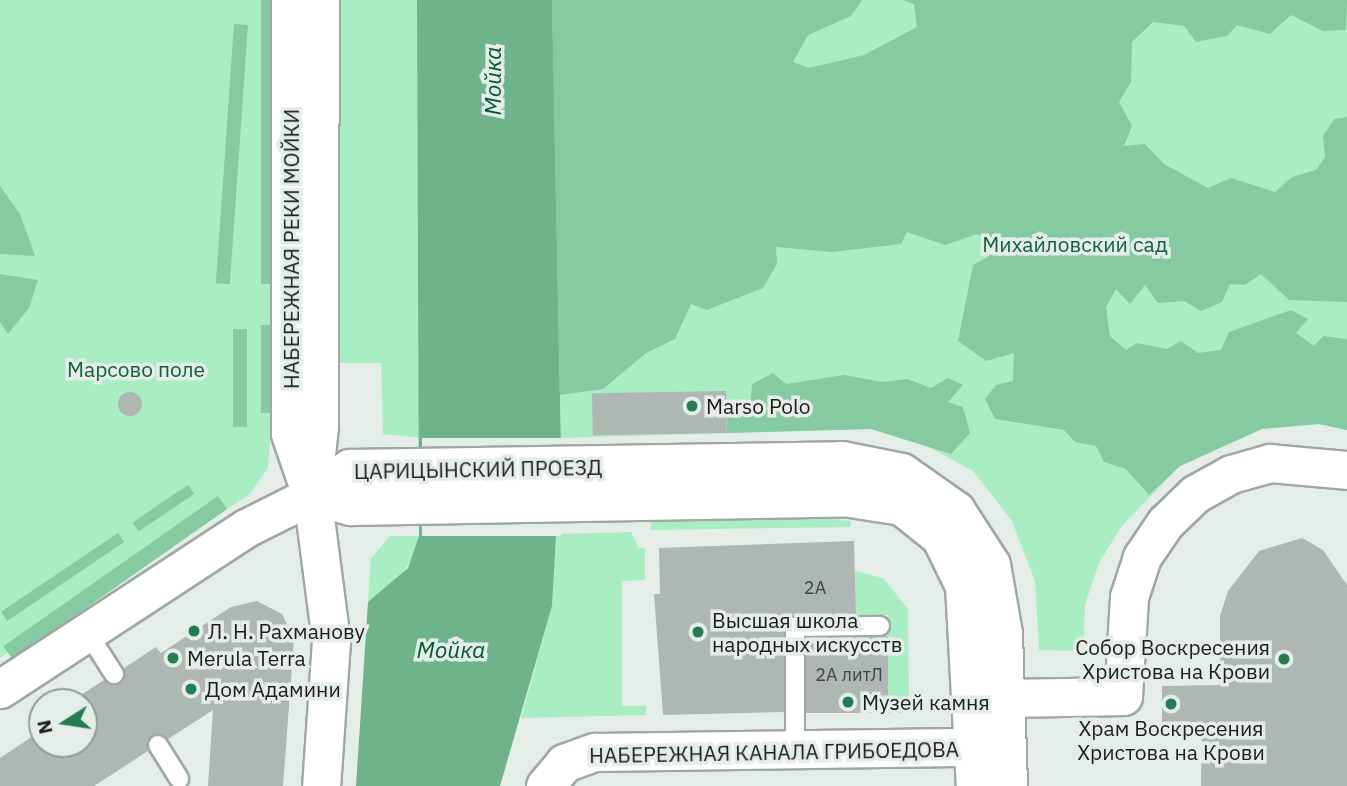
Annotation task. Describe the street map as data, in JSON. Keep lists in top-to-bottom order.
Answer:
{
  "streets": {
    "main road": ["НАБЕРЕЖНАЯ РЕКИ МОЙКИ", "ЦАРИЦЫНСКИЙ ПРОЕЗД"],
    "street": ["НАБЕРЕЖНАЯ КАНАЛА ГРИБОЕДОВА"]
  },
  "crossings": [
    ["НАБЕРЕЖНАЯ РЕКИ МОЙКИ", "ЦАРИЦЫНСКИЙ ПРОЕЗД"],
    ["ЦАРИЦЫНСКИЙ ПРОЕЗД", "НАБЕРЕЖНАЯ КАНАЛА ГРИБОЕДОВА"]
  ],
  "water": ["Мойка"],
  "parks": ["Михайловский сад", "Марсово поле"],
  "places": [
    "Marso Polo",
    "Л. Н. Рахманову",
    "Высшая школа народных искусств",
    "Merula Terra",
    "Собор Воскресения Христова на Крови",
    "Дом Адамини",
    "Музей камня",
    "Храм Воскресения Христова на Крови"
  ],
  "house_numbers": ["2А", "2А литЛ"],
  "north": "left"
}
